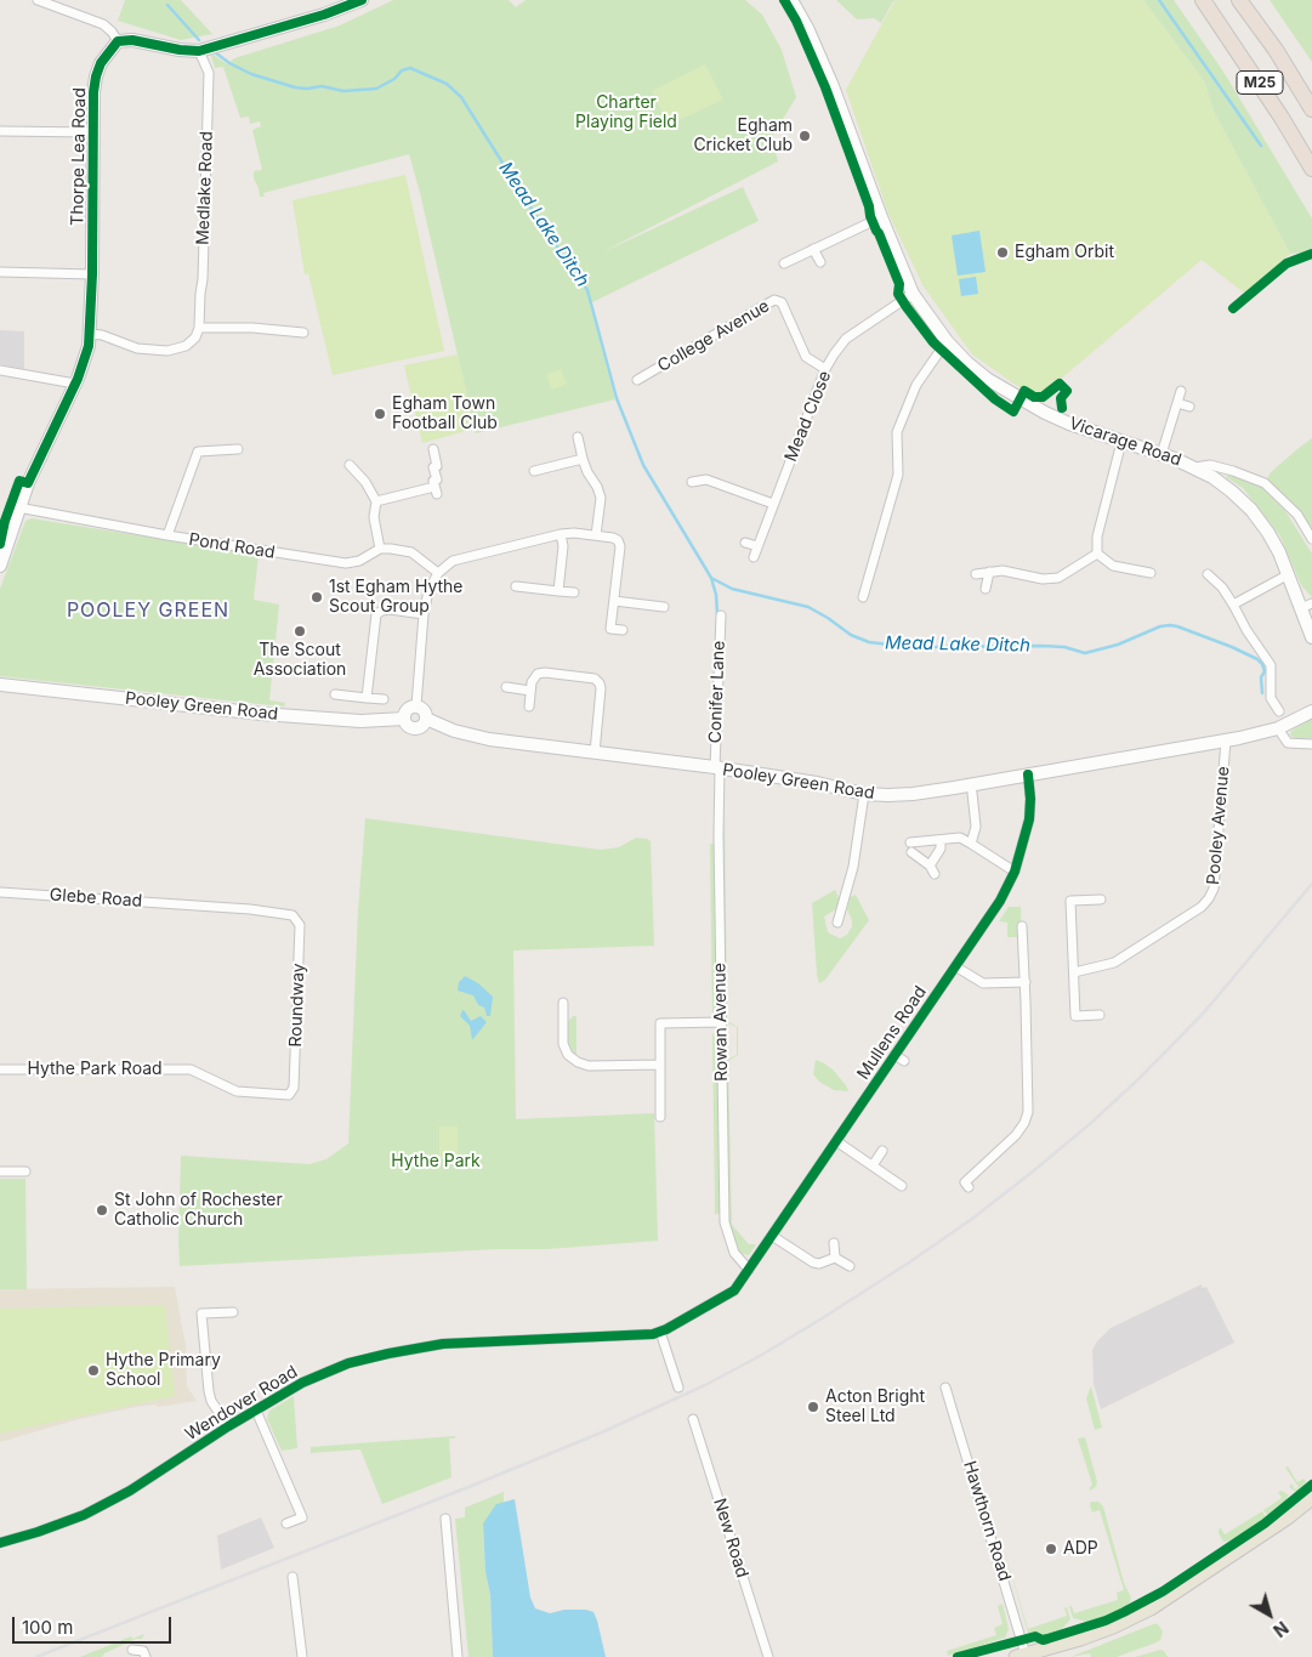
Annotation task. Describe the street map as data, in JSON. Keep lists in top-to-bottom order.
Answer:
{
  "streets": {
    "highway": ["M25"],
    "main road": ["Thorpe Lea Road", "Vicarage Road", "Pooley Green Road"],
    "street": [
      "Medlake Road",
      "College Avenue",
      "Mead Close",
      "Pond Road",
      "Conifer Lane",
      "Pooley Avenue",
      "Glebe Road",
      "Roundway",
      "Rowan Avenue",
      "Mullens Road",
      "Hythe Park Road",
      "Wendover Road",
      "Hawthorn Road",
      "New Road"
    ]
  },
  "crossings": [
    ["Thorpe Lea Road", "Pond Road"],
    ["College Avenue", "Mead Close"],
    ["Mead Close", "Vicarage Road"],
    ["Conifer Lane", "Pooley Green Road"],
    ["Conifer Lane", "Rowan Avenue"],
    ["Pooley Green Road", "Pooley Avenue"],
    ["Pooley Green Road", "Rowan Avenue"],
    ["Pooley Green Road", "Mullens Road"],
    ["Glebe Road", "Roundway"],
    ["Roundway", "Hythe Park Road"],
    ["Rowan Avenue", "Mullens Road"],
    ["Mullens Road", "Wendover Road"]
  ],
  "districts": ["POOLEY GREEN"],
  "water": ["Mead Lake Ditch"],
  "parks": ["Charter Playing Field", "Hythe Park"],
  "places": [
    "Egham Cricket Club",
    "Egham Orbit",
    "Egham Town Football Club",
    "1st Egham Hythe Scout Group",
    "The Scout Association",
    "St John of Rochester Catholic Church",
    "Hythe Primary School",
    "Acton Bright Steel Ltd",
    "ADP"
  ],
  "scale_bar": "100 m",
  "north": "bottom right"
}
